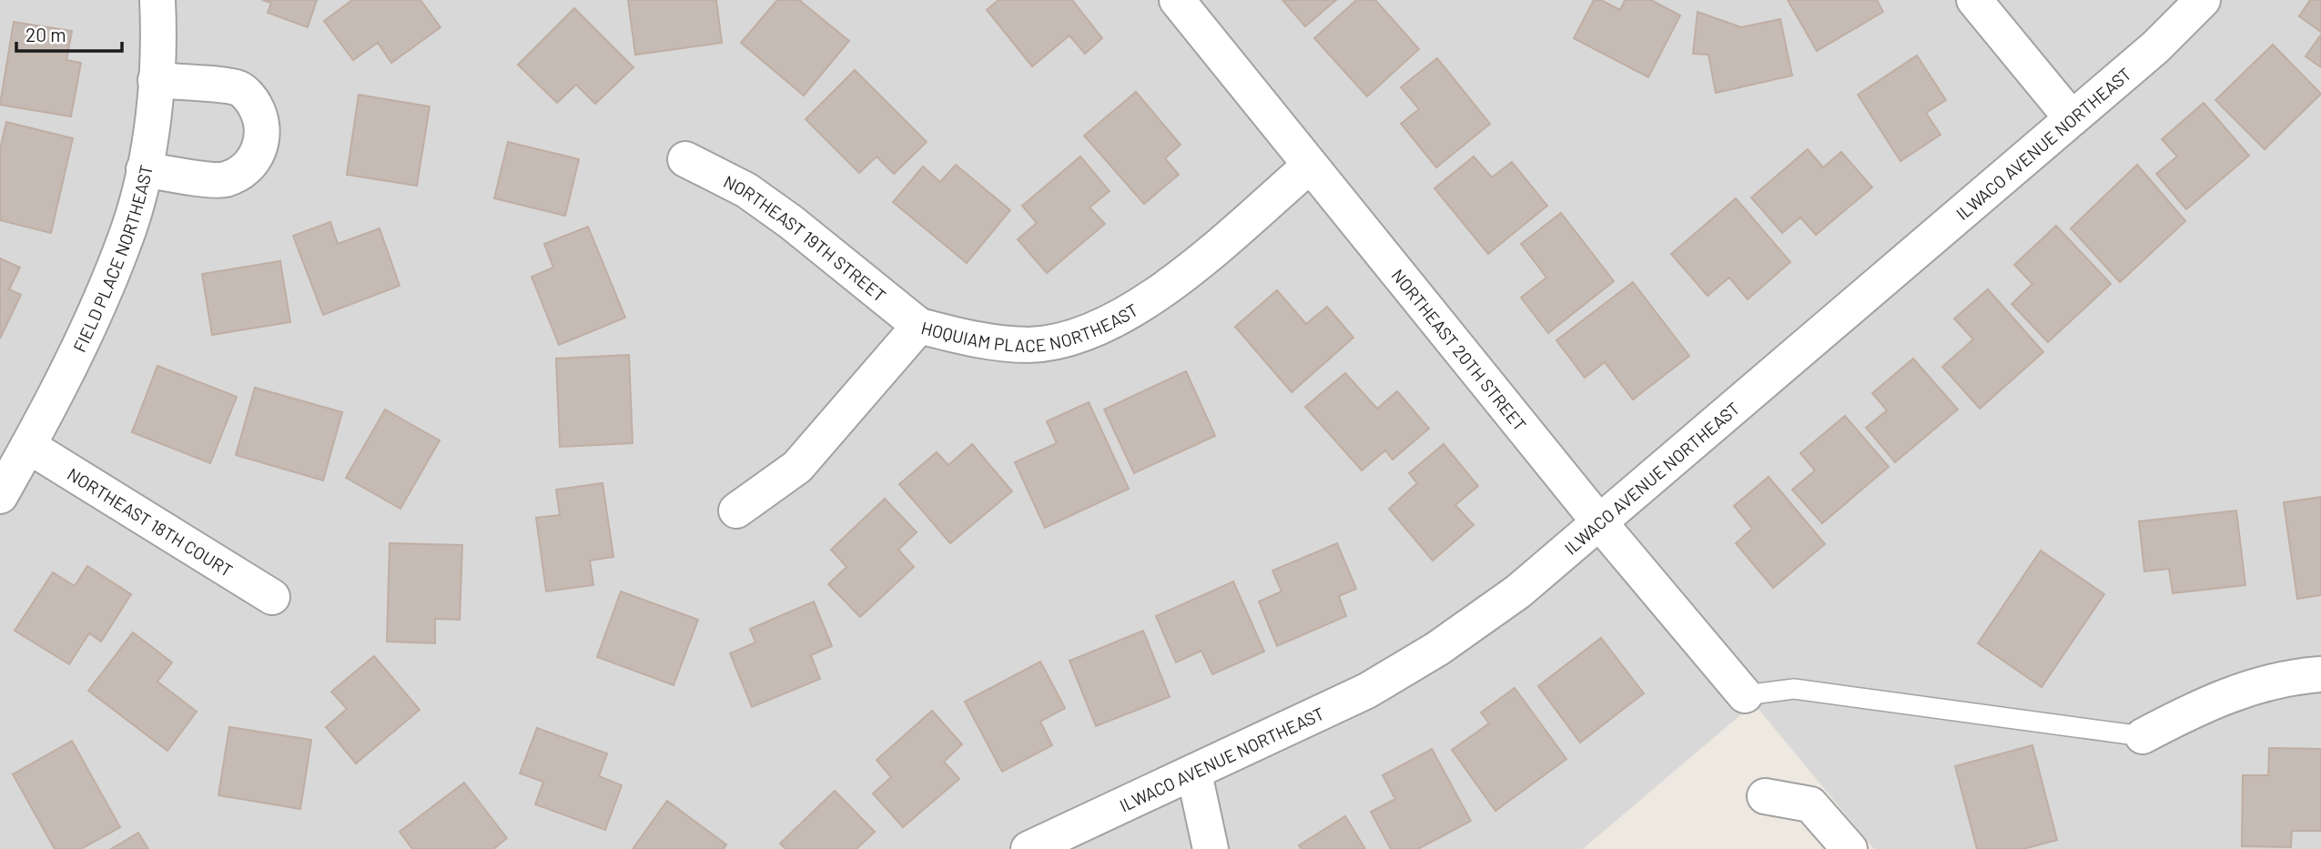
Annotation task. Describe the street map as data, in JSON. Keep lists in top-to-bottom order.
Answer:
{
  "streets": {
    "street": [
      "ILWACO AVENUE NORTHEAST",
      "NORTHEAST 19TH STREET",
      "FIELD PLACE NORTHEAST",
      "HOQUIAM PLACE NORTHEAST",
      "NORTHEAST 20TH STREET",
      "NORTHEAST 18TH COURT"
    ]
  },
  "crossings": [
    ["ILWACO AVENUE NORTHEAST", "NORTHEAST 20TH STREET"],
    ["NORTHEAST 19TH STREET", "HOQUIAM PLACE NORTHEAST"],
    ["FIELD PLACE NORTHEAST", "NORTHEAST 18TH COURT"],
    ["HOQUIAM PLACE NORTHEAST", "NORTHEAST 20TH STREET"]
  ],
  "scale_bar": "20 m"
}
